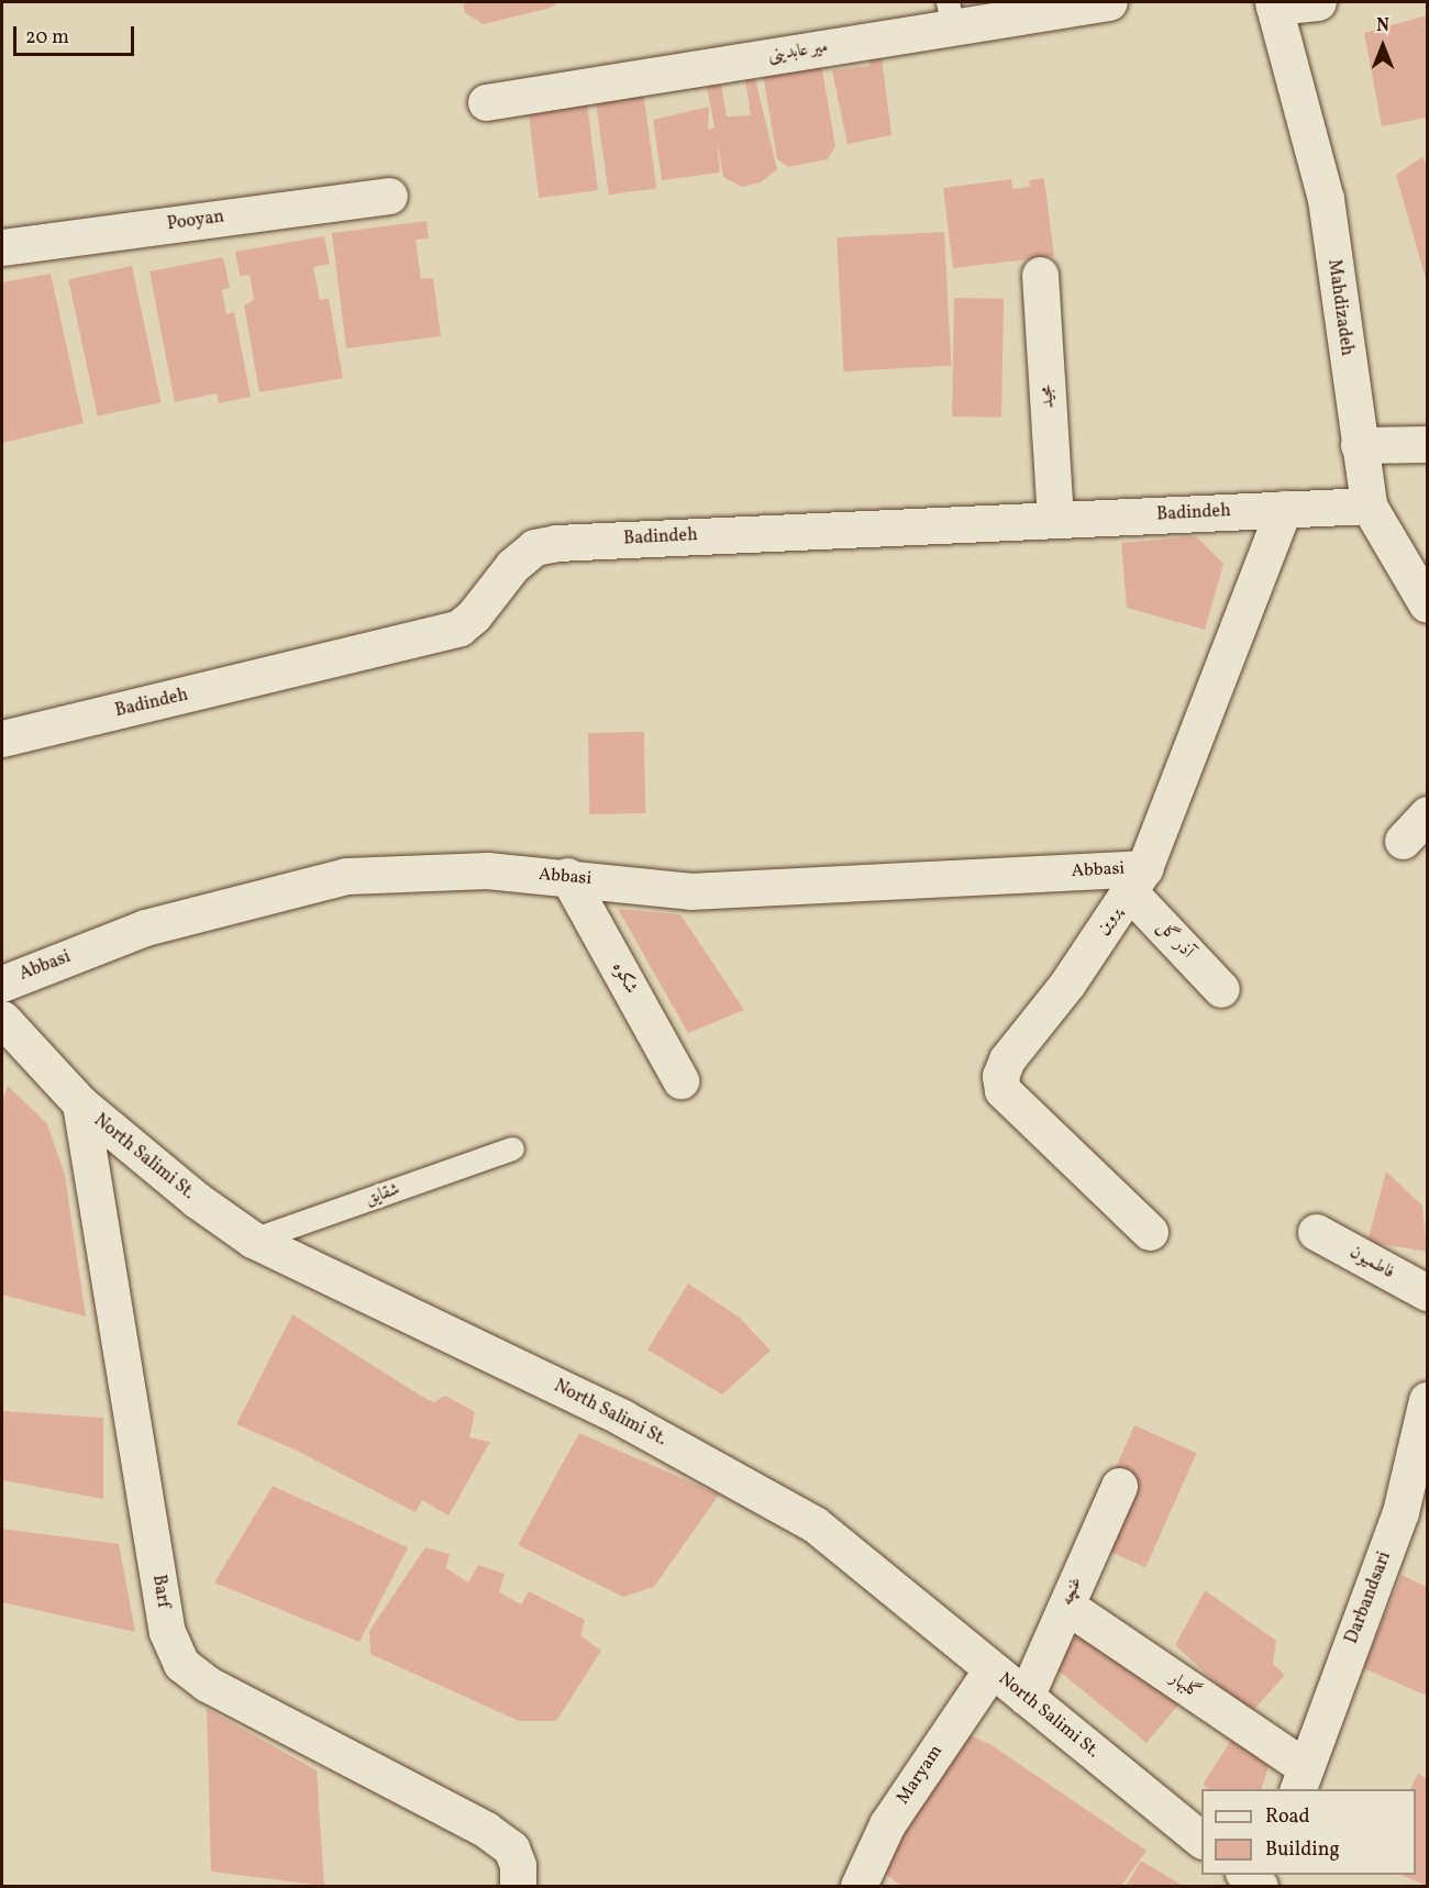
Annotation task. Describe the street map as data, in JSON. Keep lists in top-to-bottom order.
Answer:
{
  "streets": {
    "street": [
      "میر عابدینی",
      "Pooyan",
      "Mahdizadeh",
      "مجید",
      "Badindeh",
      "Abbasi",
      "پروین",
      "آذر گل",
      "شکوه",
      "North Salimi St.",
      "فاطمیون",
      "Barf",
      "غنچه",
      "Darbandsari",
      "گلبهار",
      "Maryam"
    ],
    "lane": ["شقایق"]
  },
  "crossings": [
    ["Mahdizadeh", "Badindeh"],
    ["مجید", "Badindeh"],
    ["Badindeh", "پروین"],
    ["Abbasi", "پروین"],
    ["Abbasi", "آذر گل"],
    ["Abbasi", "شکوه"],
    ["پروین", "آذر گل"],
    ["North Salimi St.", "شقایق"],
    ["North Salimi St.", "Barf"],
    ["North Salimi St.", "غنچه"],
    ["North Salimi St.", "Maryam"],
    ["غنچه", "گلبهار"],
    ["Darbandsari", "گلبهار"]
  ],
  "legend": ["Road", "Building"],
  "scale_bar": "20 m",
  "north": "top"
}
